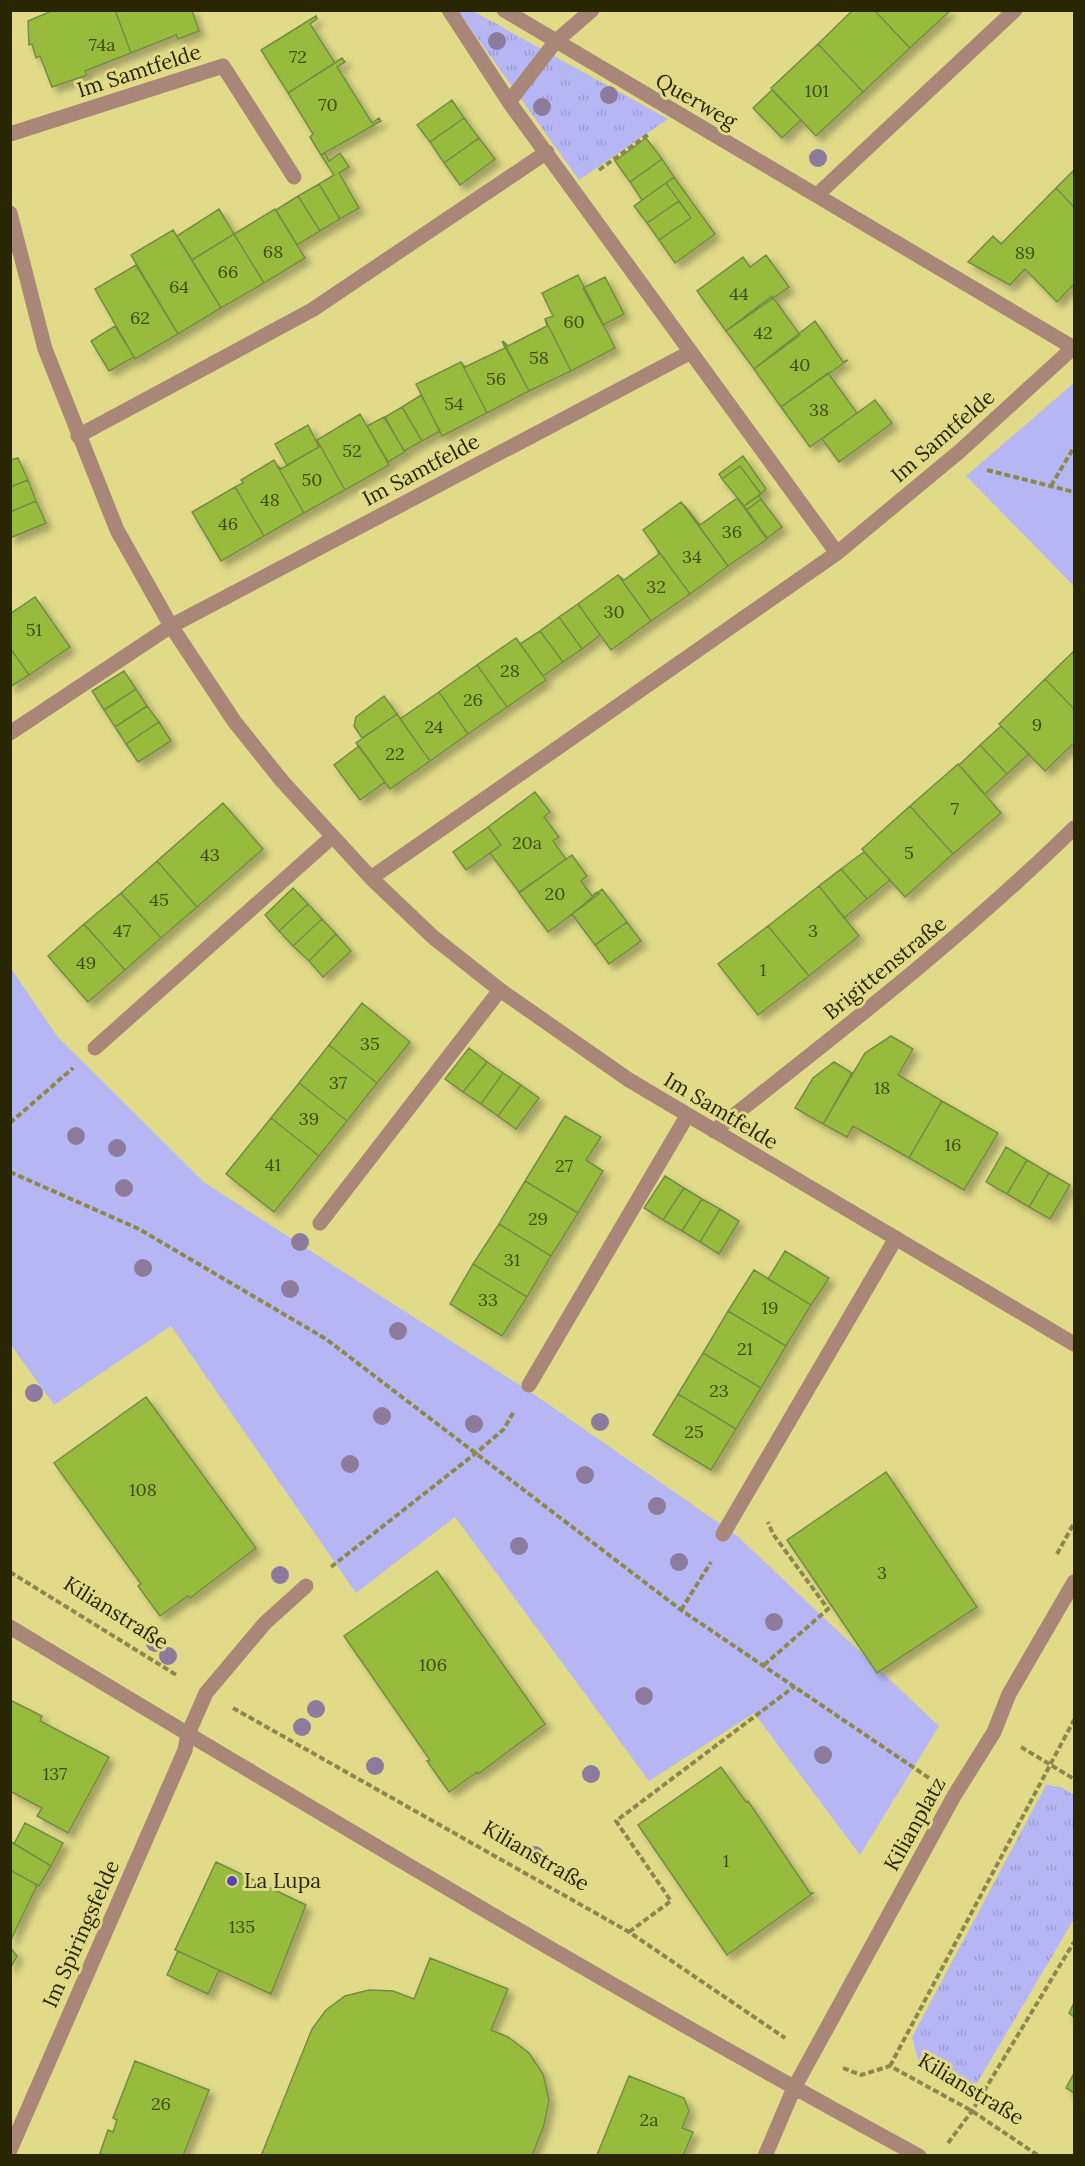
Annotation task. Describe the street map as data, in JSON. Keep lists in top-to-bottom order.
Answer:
{
  "streets": {
    "street": [
      "Im Samtfelde",
      "Querweg",
      "Brigittenstraße",
      "Kilianplatz",
      "Im Spiringsfelde"
    ],
    "path": ["Kilianstraße"]
  },
  "crossings": [
    ["Im Samtfelde", "Querweg"],
    ["Im Samtfelde", "Brigittenstraße"],
    ["Kilianstraße", "Kilianplatz"],
    ["Kilianstraße", "Im Spiringsfelde"]
  ],
  "places": ["La Lupa"],
  "house_numbers": [
    "74a",
    "72",
    "101",
    "70",
    "68",
    "89",
    "66",
    "64",
    "44",
    "62",
    "60",
    "42",
    "58",
    "40",
    "56",
    "54",
    "38",
    "52",
    "50",
    "48",
    "46",
    "36",
    "34",
    "32",
    "30",
    "51",
    "28",
    "26",
    "9",
    "24",
    "22",
    "7",
    "20a",
    "5",
    "43",
    "20",
    "45",
    "47",
    "3",
    "49",
    "1",
    "35",
    "37",
    "18",
    "39",
    "16",
    "41",
    "27",
    "29",
    "31",
    "33",
    "19",
    "21",
    "23",
    "25",
    "108",
    "3",
    "106",
    "137",
    "1",
    "135",
    "26",
    "2a"
  ]
}
